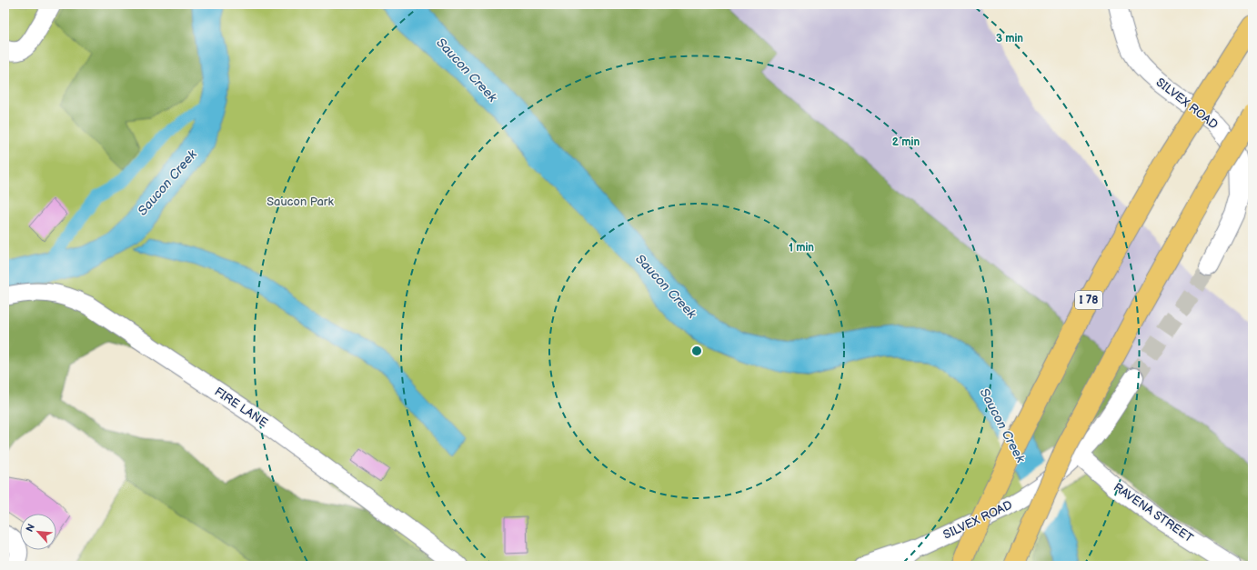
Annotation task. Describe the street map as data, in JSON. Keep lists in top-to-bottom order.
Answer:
{
  "streets": {
    "highway": ["I 78"],
    "street": ["SILVEX ROAD", "FIRE LANE", "RAVENA STREET"]
  },
  "crossings": [
    ["SILVEX ROAD", "RAVENA STREET"]
  ],
  "water": ["Saucon Creek"],
  "parks": ["Saucon Park"],
  "north": "top left",
  "rings": ["3 min", "2 min", "1 min"]
}
